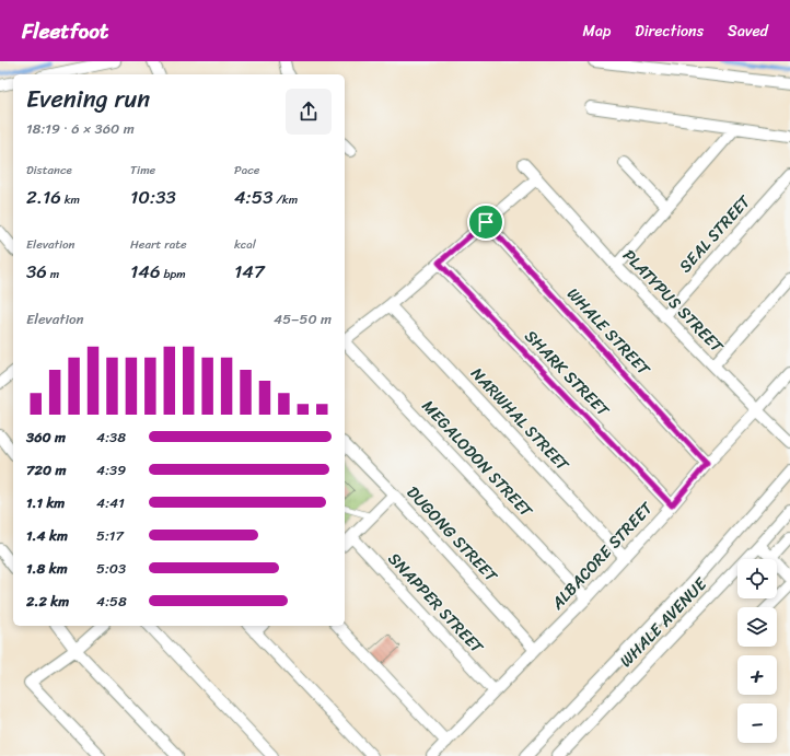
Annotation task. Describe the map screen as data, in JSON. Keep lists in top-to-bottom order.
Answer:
{
  "streets": {
    "street": [
      "SEAL STREET",
      "PLATYPUS STREET",
      "WHALE STREET",
      "SHARK STREET",
      "NARWHAL STREET",
      "MEGALODON STREET",
      "DUGONG STREET",
      "ALBACORE STREET",
      "SNAPPER STREET",
      "WHALE AVENUE"
    ]
  },
  "crossings": [
    ["SEAL STREET", "PLATYPUS STREET"],
    ["PLATYPUS STREET", "ALBACORE STREET"],
    ["WHALE STREET", "ALBACORE STREET"],
    ["SHARK STREET", "ALBACORE STREET"],
    ["NARWHAL STREET", "ALBACORE STREET"],
    ["MEGALODON STREET", "ALBACORE STREET"],
    ["DUGONG STREET", "ALBACORE STREET"],
    ["ALBACORE STREET", "SNAPPER STREET"]
  ],
  "page": {
    "header": "Fleetfoot",
    "nav": ["Map", "Directions", "Saved"],
    "heading": ["Evening run", "18:19 · 6 × 360 m"],
    "stats": [
      ["Distance", "2.16 km"],
      ["Time", "10:33"],
      ["Pace", "4:53 /km"],
      ["Elevation", "36 m"],
      ["Heart rate", "146 bpm"],
      ["kcal", "147"]
    ],
    "chart": ["Elevation", "45–50 m"],
    "list": [
      {
        "name": "360 m",
        "note": "4:38"
      },
      {
        "name": "720 m",
        "note": "4:39"
      },
      {
        "name": "1.1 km",
        "note": "4:41"
      },
      {
        "name": "1.4 km",
        "note": "5:17"
      },
      {
        "name": "1.8 km",
        "note": "5:03"
      },
      {
        "name": "2.2 km",
        "note": "4:58"
      }
    ],
    "map_buttons": ["+", "−"]
  }
}
